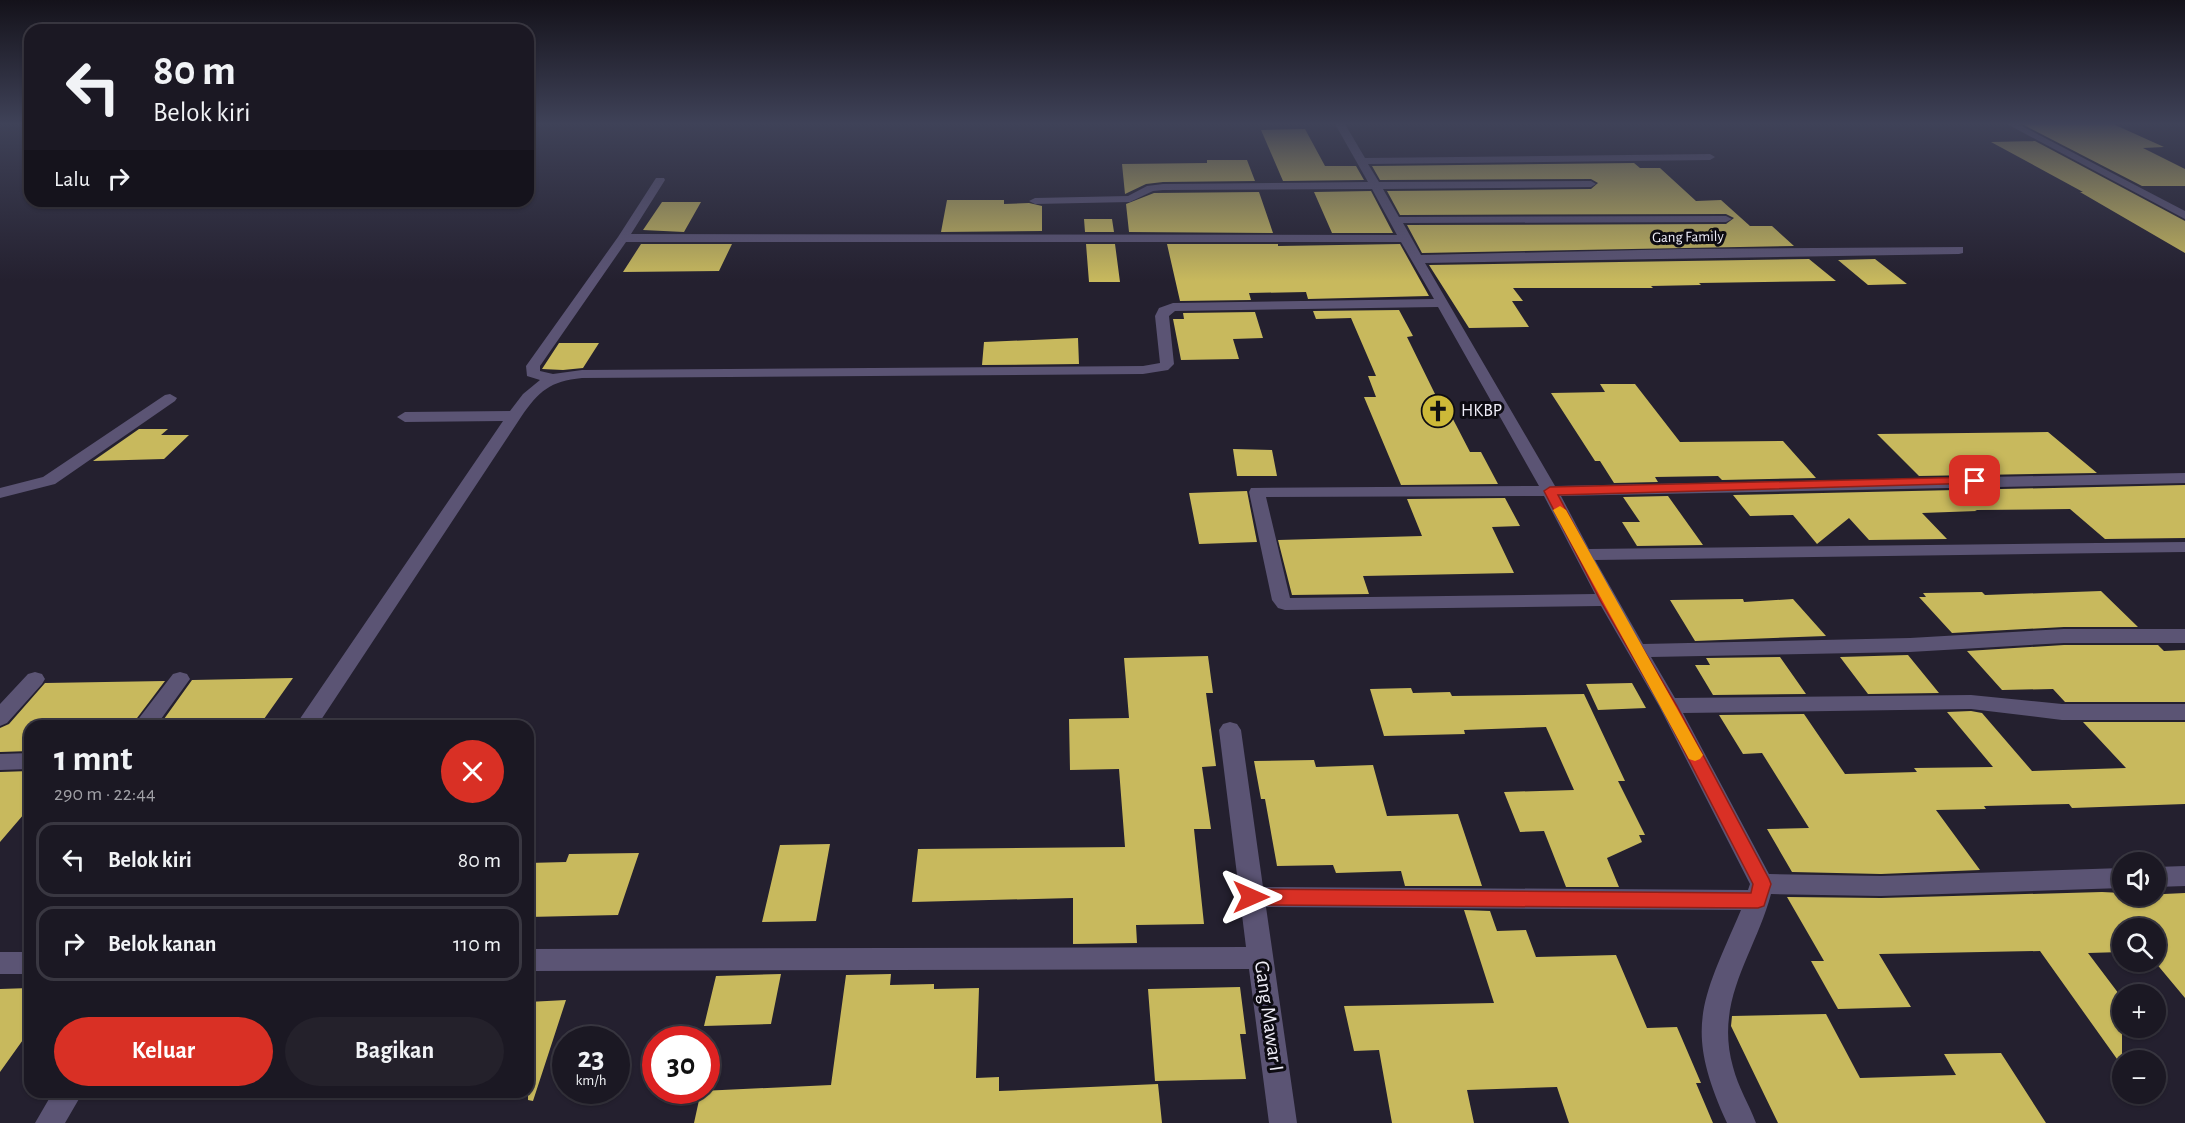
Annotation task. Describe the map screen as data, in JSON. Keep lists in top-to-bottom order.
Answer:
{
  "streets": {
    "street": ["Gang Family", "Gang Mawar I"]
  },
  "places": {
    "church": ["HKBP"]
  },
  "page": {
    "turn": ["80 m", "Belok kiri"],
    "then": "Lalu",
    "heading": ["1 mnt", "290 m · 22:44"],
    "list": [
      {
        "name": "Belok kiri",
        "value": "80 m"
      },
      {
        "name": "Belok kanan",
        "value": "110 m"
      }
    ],
    "map_buttons": ["+", "−"],
    "buttons": ["Keluar", "Bagikan"],
    "speed": "23 km/h",
    "limit": "30"
  }
}
